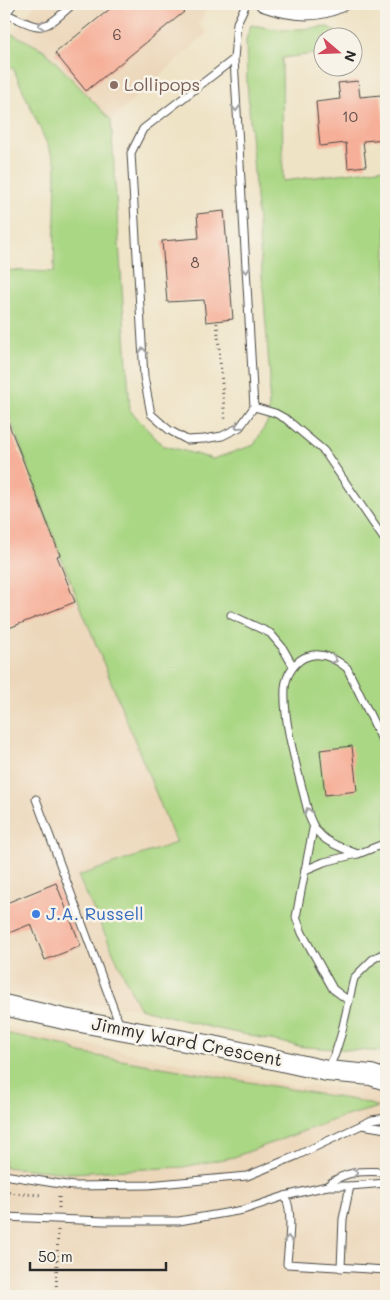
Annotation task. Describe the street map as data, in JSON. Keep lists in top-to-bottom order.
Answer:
{
  "streets": {
    "street": ["Jimmy Ward Crescent"]
  },
  "places": ["Lollipops", "J.A. Russell"],
  "house_numbers": ["6", "10", "8"],
  "scale_bar": "50 m",
  "north": "right"
}
